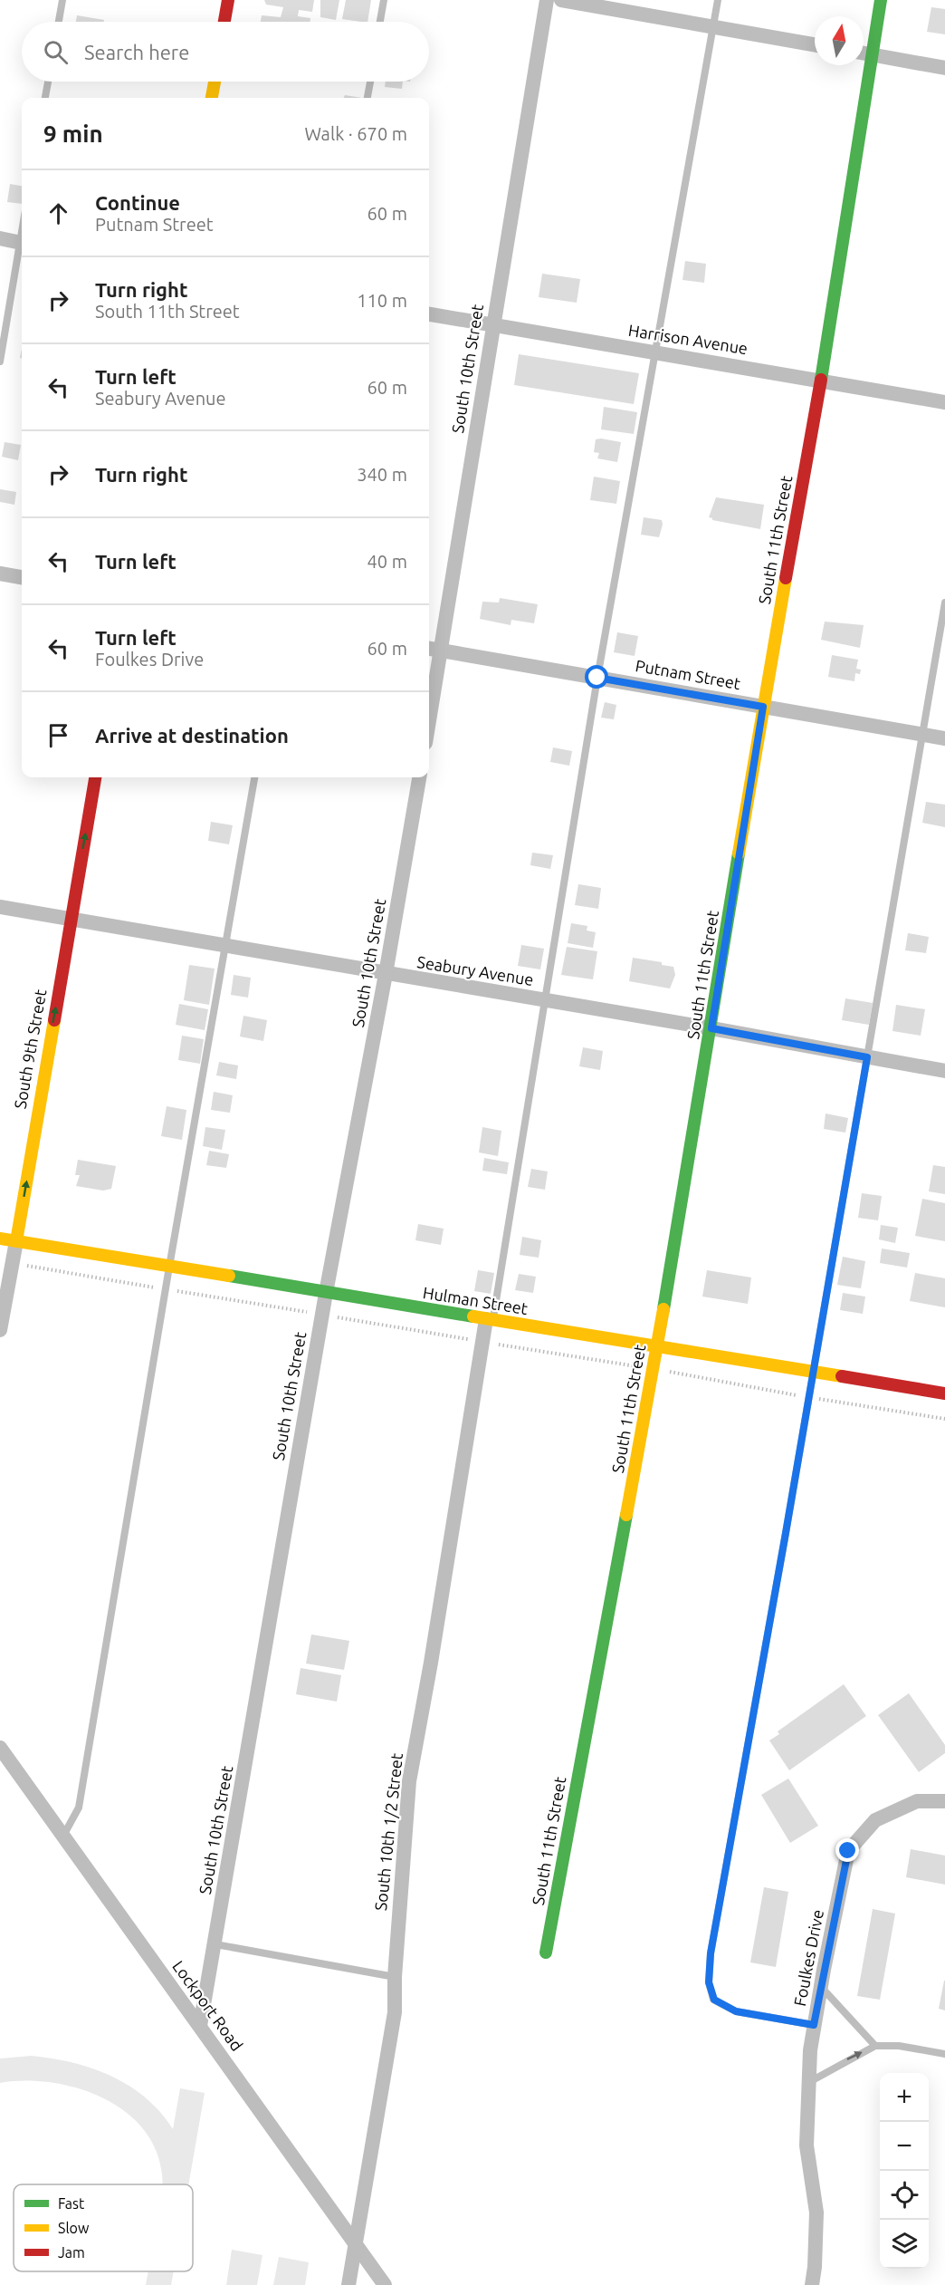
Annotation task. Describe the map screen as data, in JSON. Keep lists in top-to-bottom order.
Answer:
{
  "streets": {
    "street": [
      "Harrison Avenue",
      "South 10th Street",
      "South 11th Street",
      "Putnam Street",
      "Seabury Avenue",
      "South 9th Street",
      "Hulman Street",
      "South 10th 1/2 Street",
      "Foulkes Drive",
      "Lockport Road"
    ]
  },
  "crossings": [
    ["Harrison Avenue", "South 10th Street"],
    ["Harrison Avenue", "South 11th Street"],
    ["South 10th Street", "Putnam Street"],
    ["South 10th Street", "Seabury Avenue"],
    ["South 10th Street", "Hulman Street"],
    ["South 10th Street", "Lockport Road"],
    ["South 11th Street", "Putnam Street"],
    ["South 11th Street", "Seabury Avenue"],
    ["South 11th Street", "Hulman Street"],
    ["Seabury Avenue", "South 9th Street"],
    ["South 9th Street", "Hulman Street"],
    ["Hulman Street", "South 10th 1/2 Street"],
    ["South 10th 1/2 Street", "Lockport Road"]
  ],
  "one_way": ["South 9th Street"],
  "legend": ["Fast", "Slow", "Jam"],
  "north": "top",
  "page": {
    "search": "Search here",
    "heading": ["9 min", "Walk · 670 m"],
    "list": [
      ["Continue", "Putnam Street", "60 m"],
      ["Turn right", "South 11th Street", "110 m"],
      ["Turn left", "Seabury Avenue", "60 m"],
      ["Turn right", "340 m"],
      ["Turn left", "40 m"],
      ["Turn left", "Foulkes Drive", "60 m"],
      "Arrive at destination"
    ],
    "map_buttons": ["+", "−"]
  }
}
